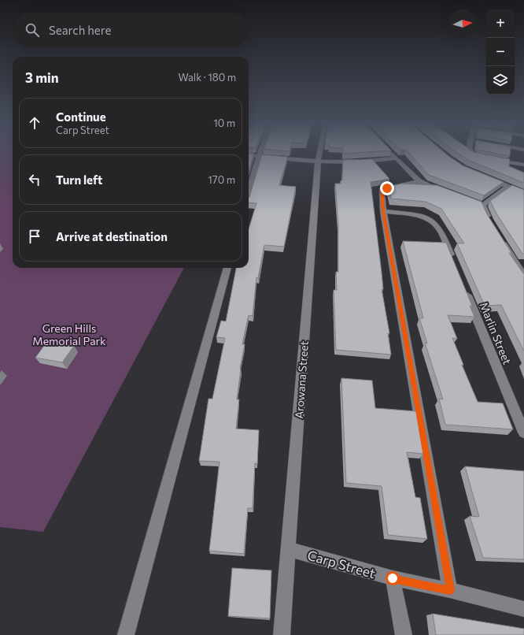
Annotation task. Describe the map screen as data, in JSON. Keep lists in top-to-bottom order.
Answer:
{
  "streets": {
    "street": ["Marlin Street", "Arowana Street", "Carp Street"]
  },
  "crossings": [
    ["Arowana Street", "Carp Street"]
  ],
  "parks": ["Green Hills Memorial Park"],
  "north": "right",
  "page": {
    "map_buttons": ["+", "−"],
    "search": "Search here",
    "heading": ["3 min", "Walk · 180 m"],
    "list": [
      ["Continue", "Carp Street", "10 m"],
      ["Turn left", "170 m"],
      "Arrive at destination"
    ]
  }
}
